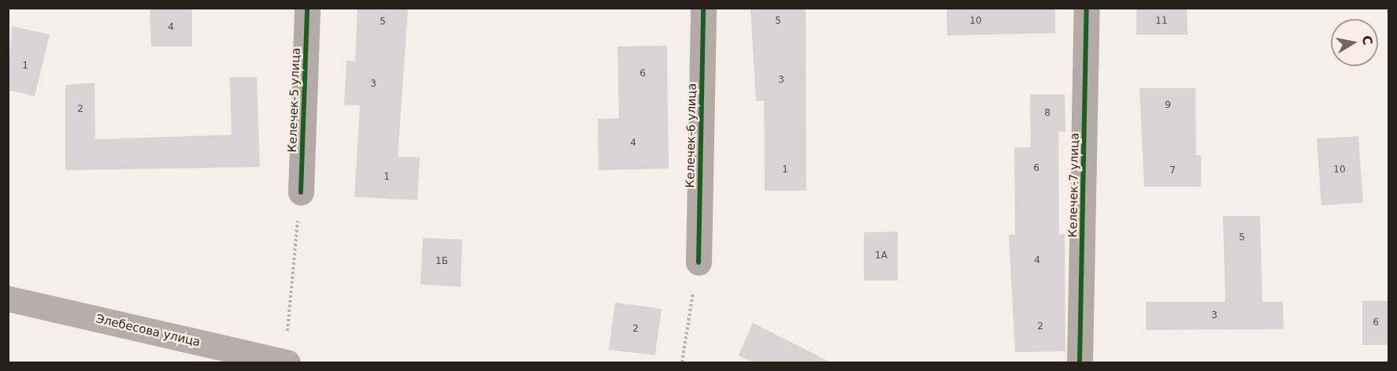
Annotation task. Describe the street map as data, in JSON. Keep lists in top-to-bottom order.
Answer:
{
  "streets": {
    "main road": ["Элебесова улица"],
    "street": ["Келечек-5 улица", "Келечек-6 улица", "Келечек-7 улица"]
  },
  "house_numbers": [
    "5",
    "10",
    "11",
    "5",
    "4",
    "1",
    "6",
    "3",
    "3",
    "9",
    "2",
    "8",
    "4",
    "6",
    "1",
    "10",
    "7",
    "1",
    "5",
    "1А",
    "4",
    "1Б",
    "3",
    "6",
    "2",
    "2"
  ],
  "north": "right"
}
